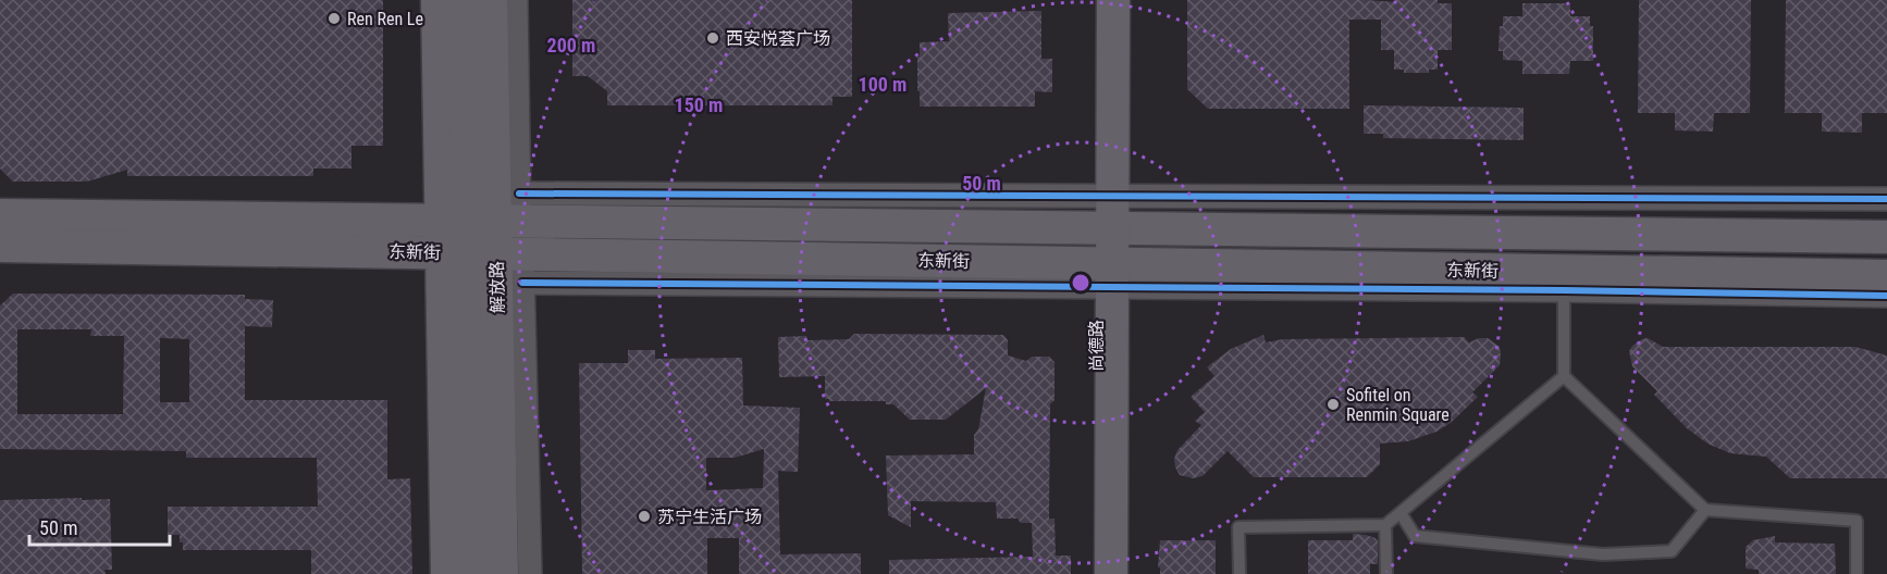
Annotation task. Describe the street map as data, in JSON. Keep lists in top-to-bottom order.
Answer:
{
  "streets": {
    "main road": ["东新街", "解放路", "尚德路"]
  },
  "crossings": [
    ["东新街", "解放路"],
    ["东新街", "尚德路"]
  ],
  "places": [
    "Ren Ren Le",
    "西安悦荟广场",
    "Sofitel on Renmin Square",
    "苏宁生活广场"
  ],
  "scale_bar": "50 m",
  "rings": [
    "200 m",
    "100 m",
    "150 m",
    "50 m"
  ]
}
